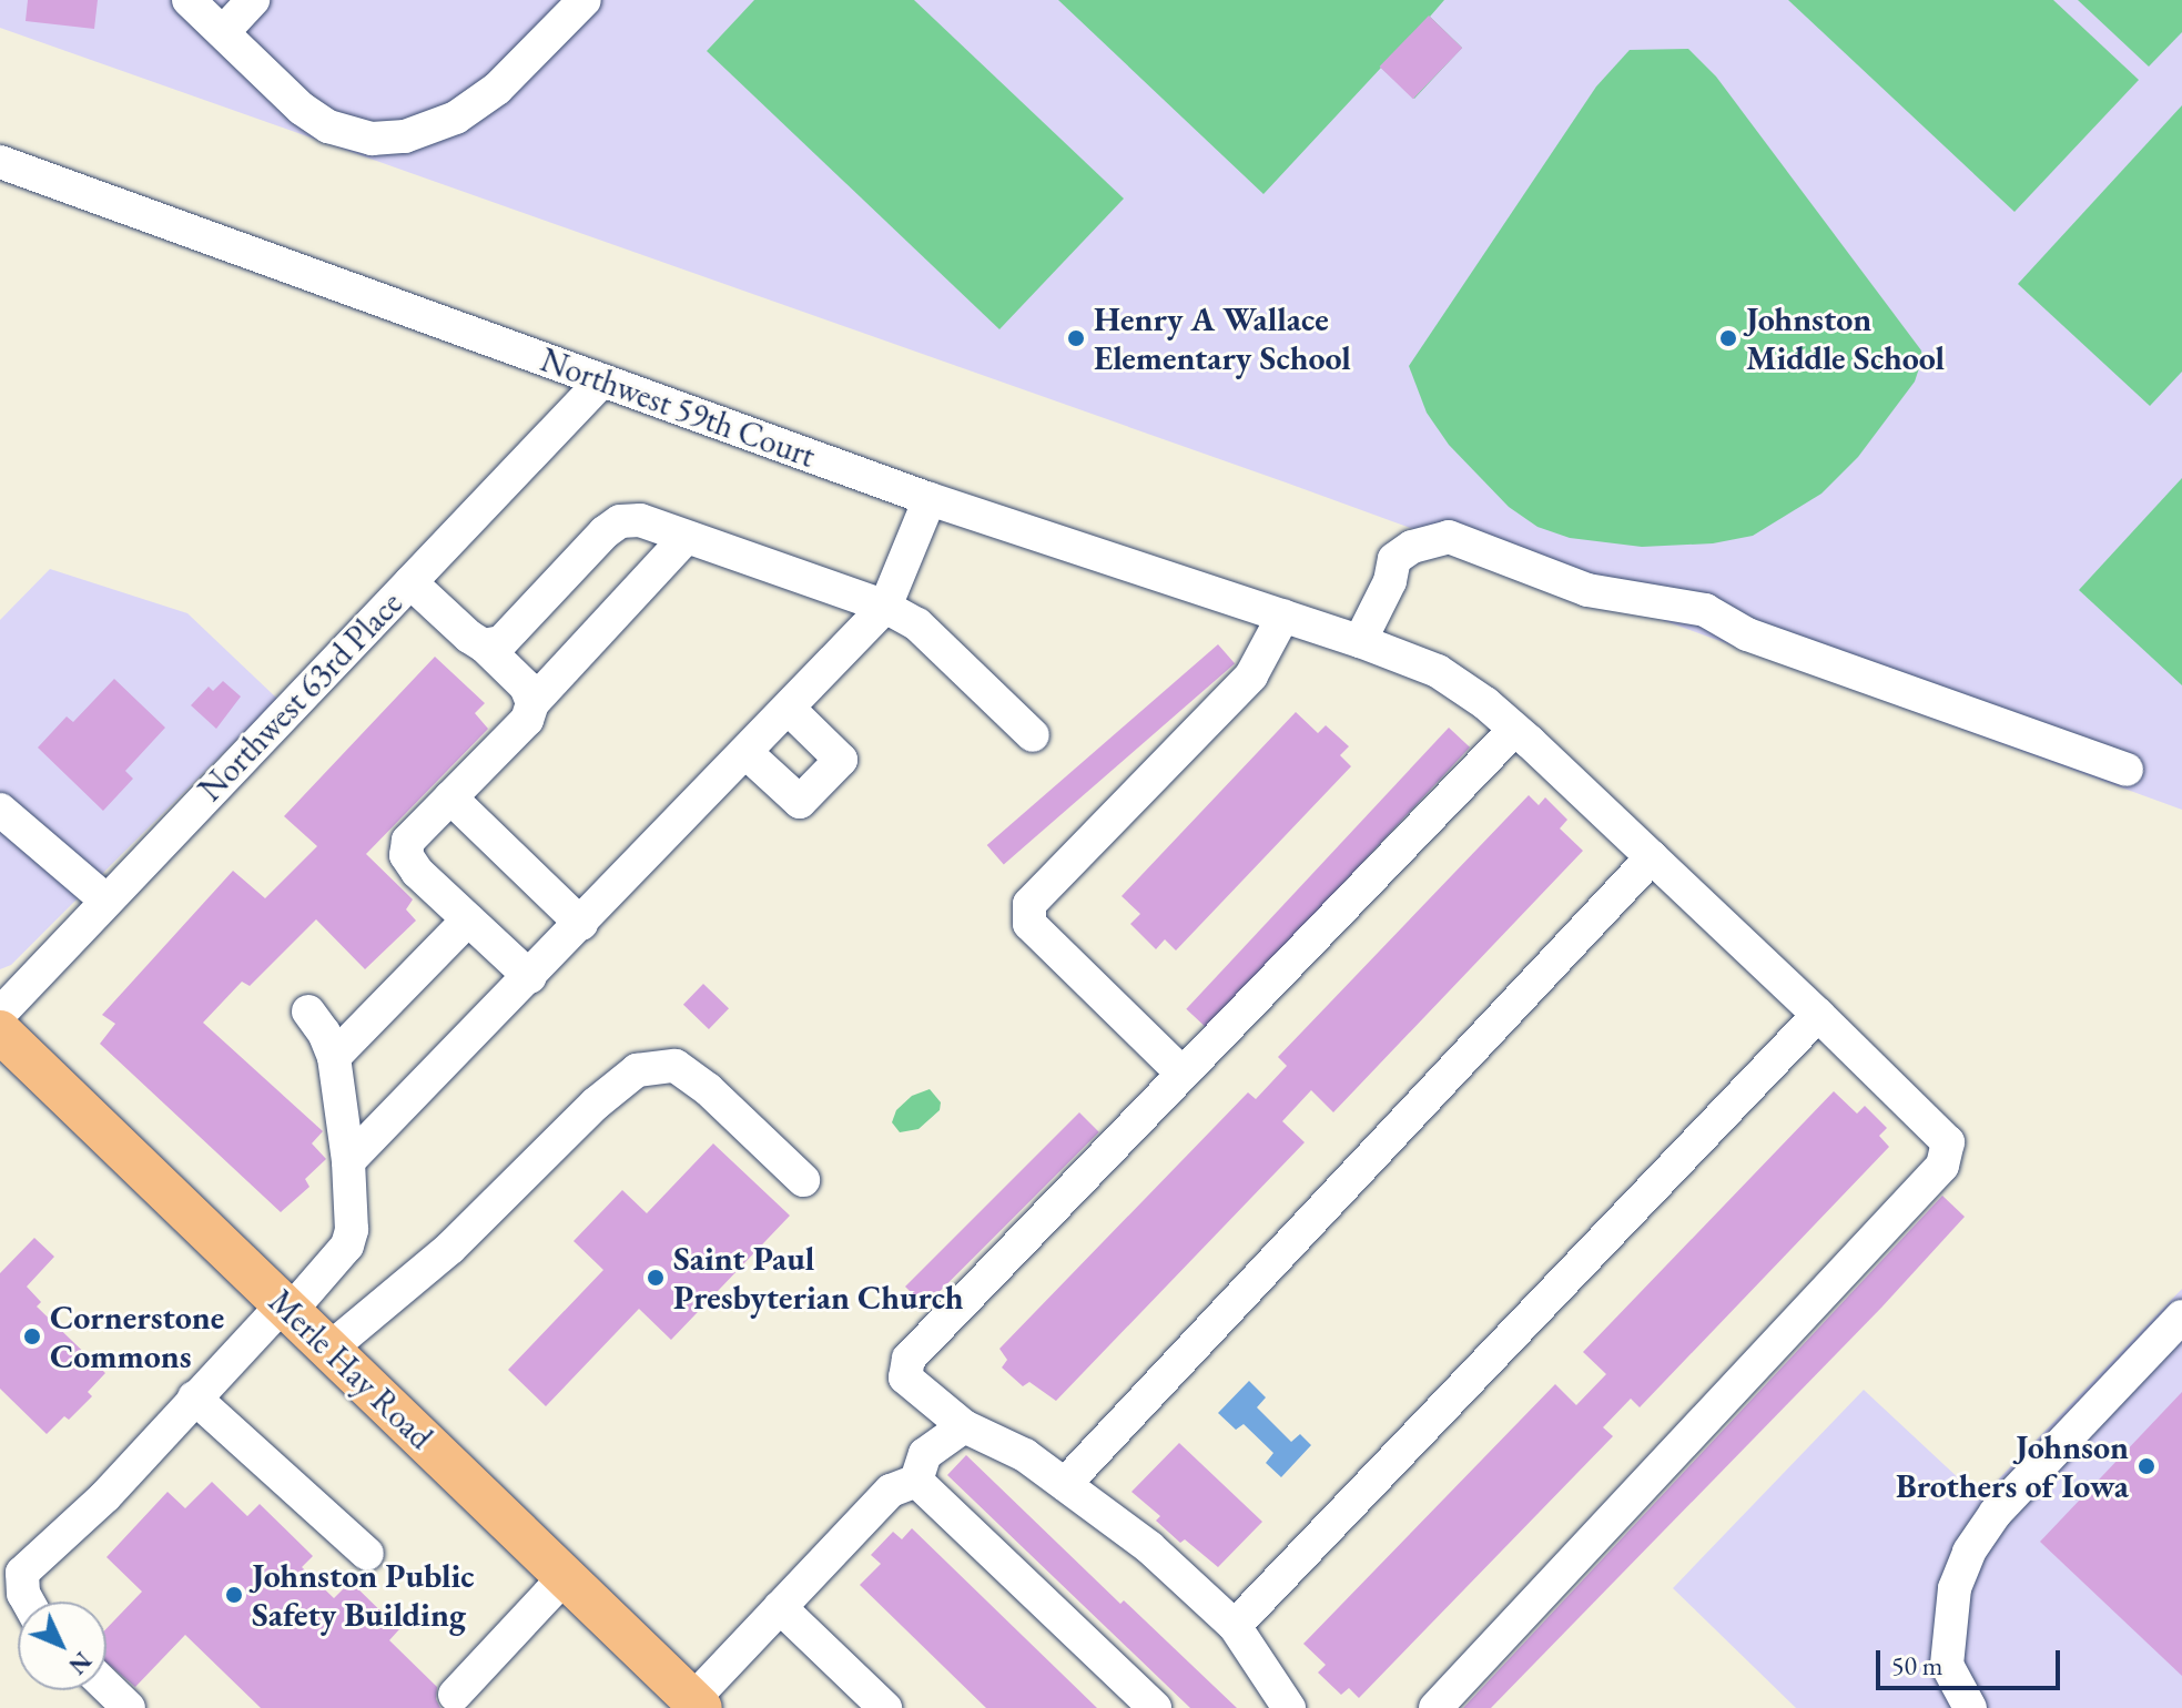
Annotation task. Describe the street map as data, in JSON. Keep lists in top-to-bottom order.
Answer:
{
  "streets": {
    "main road": ["Merle Hay Road"],
    "street": ["Northwest 59th Court", "Northwest 63rd Place"]
  },
  "crossings": [
    ["Northwest 59th Court", "Northwest 63rd Place"]
  ],
  "places": [
    "Henry A Wallace Elementary School",
    "Johnston Middle School",
    "Saint Paul Presbyterian Church",
    "Cornerstone Commons",
    "Johnson Brothers of Iowa",
    "Johnston Public Safety Building"
  ],
  "scale_bar": "50 m",
  "north": "bottom right"
}
